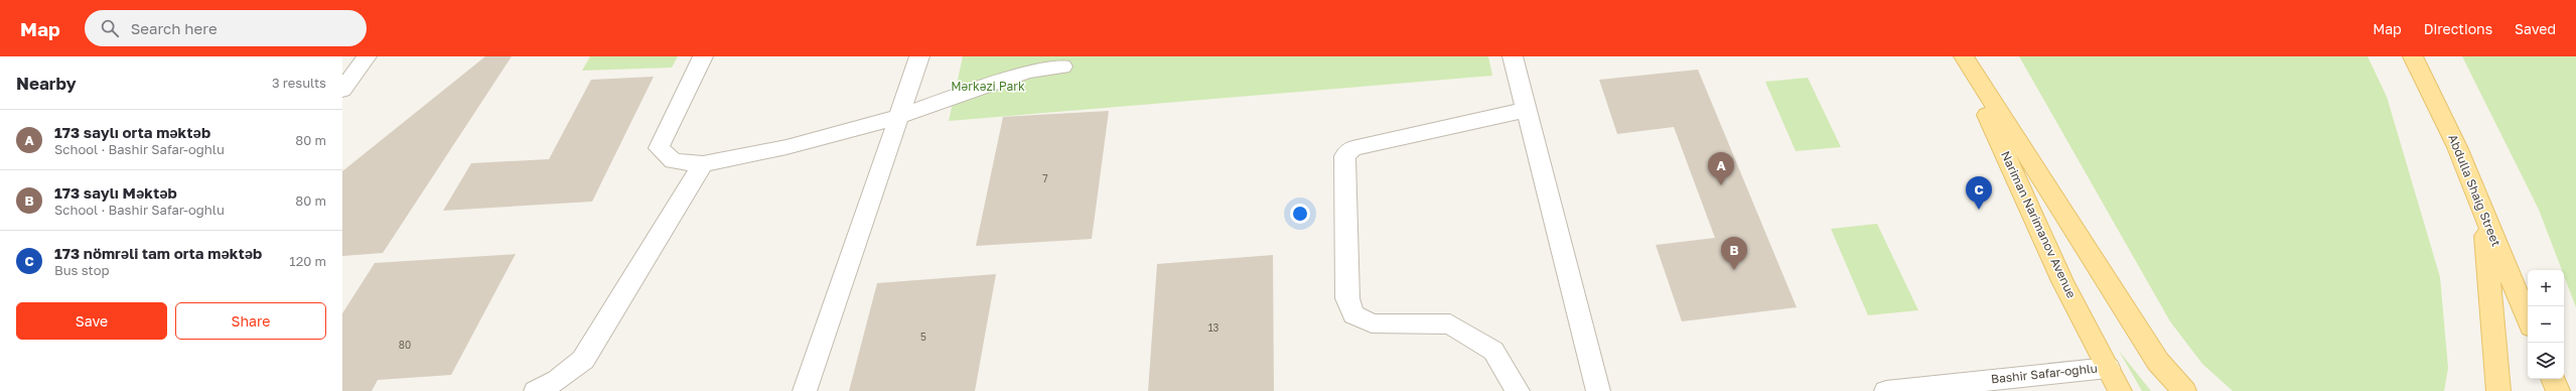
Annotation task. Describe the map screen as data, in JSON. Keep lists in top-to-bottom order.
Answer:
{
  "streets": {
    "main road": ["Abdulla Shaig Street", "Nariman Narimanov Avenue"],
    "street": ["Bashir Safar-oghlu"]
  },
  "crossings": [
    ["Nariman Narimanov Avenue", "Bashir Safar-oghlu"]
  ],
  "parks": ["Mərkəzi Park"],
  "house_numbers": [
    "7",
    "13",
    "5",
    "80"
  ],
  "page": {
    "header": "Map",
    "search": "Search here",
    "nav": ["Map", "Directions", "Saved"],
    "heading": ["Nearby", "3 results"],
    "list": [
      {
        "mark": "A",
        "name": "173 saylı orta məktəb",
        "note": "School · Bashir Safar-oghlu",
        "value": "80 m"
      },
      {
        "mark": "B",
        "name": "173 saylı Məktəb",
        "note": "School · Bashir Safar-oghlu",
        "value": "80 m"
      },
      {
        "mark": "C",
        "name": "173 nömrəli tam orta məktəb",
        "note": "Bus stop",
        "value": "120 m"
      }
    ],
    "pins": ["A", "C", "B"],
    "map_buttons": ["+", "−"],
    "buttons": ["Save", "Share"]
  }
}
